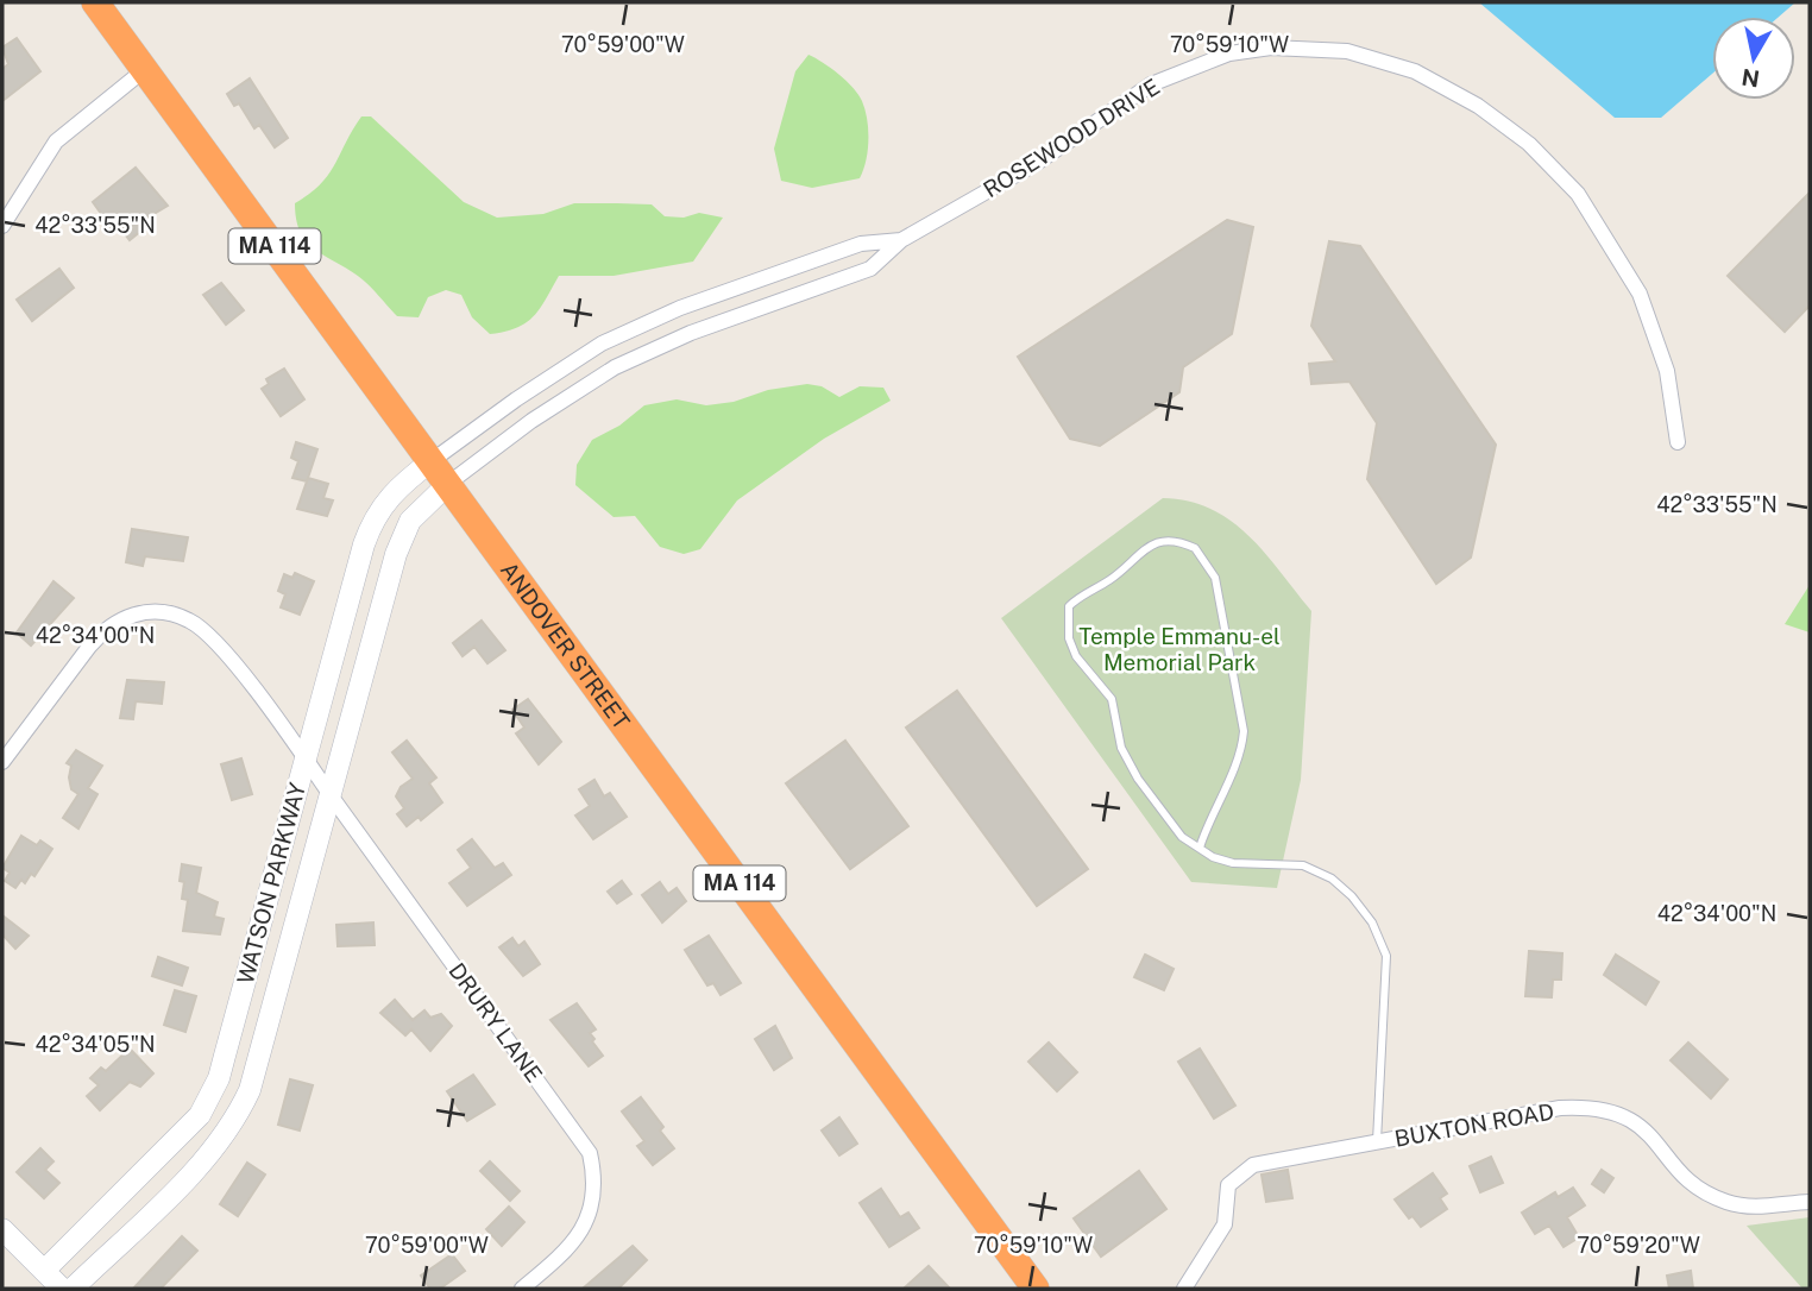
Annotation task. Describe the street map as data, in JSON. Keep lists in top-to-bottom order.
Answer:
{
  "streets": {
    "highway": ["MA 114", "ANDOVER STREET"],
    "main road": ["WATSON PARKWAY"],
    "street": ["ROSEWOOD DRIVE", "DRURY LANE", "BUXTON ROAD"]
  },
  "crossings": [
    ["ROSEWOOD DRIVE", "ANDOVER STREET"],
    ["ROSEWOOD DRIVE", "WATSON PARKWAY"],
    ["ANDOVER STREET", "WATSON PARKWAY"],
    ["WATSON PARKWAY", "DRURY LANE"]
  ],
  "parks": ["Temple Emmanu-el Memorial Park"],
  "north": "bottom",
  "coordinates": [
    "70°59'00\"W",
    "70°59'10\"W",
    "42°33'55\"N",
    "42°34'00\"N",
    "42°34'05\"N",
    "70°59'20\"W"
  ]
}
